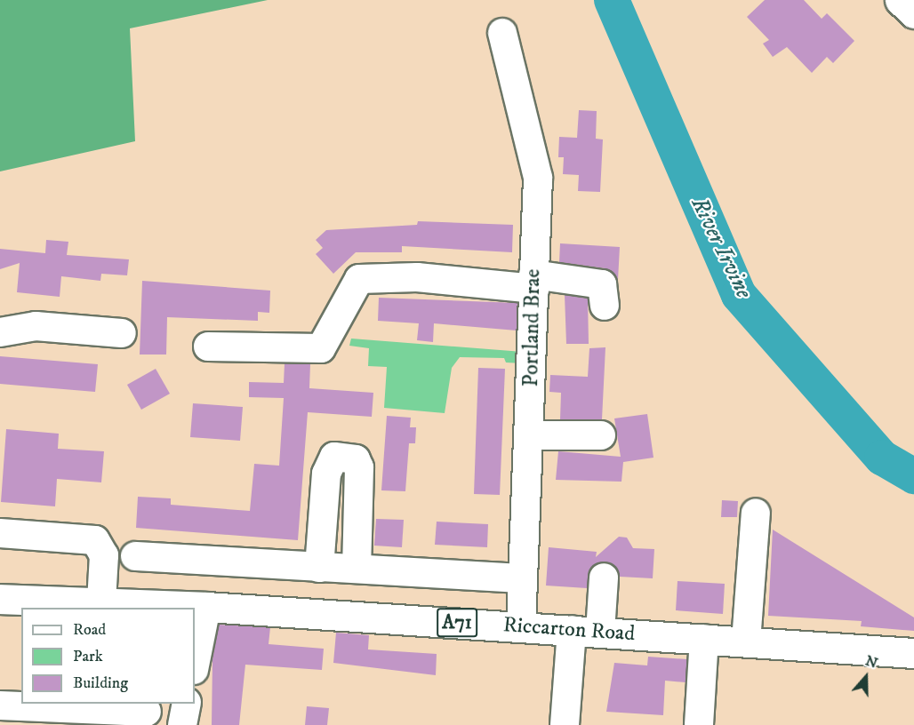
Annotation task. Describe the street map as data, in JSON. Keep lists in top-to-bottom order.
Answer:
{
  "streets": {
    "main road": ["A71", "Riccarton Road"],
    "street": ["Portland Brae"]
  },
  "crossings": [
    ["Portland Brae", "Riccarton Road"]
  ],
  "water": ["River Irvine"],
  "legend": ["Road", "Park", "Building"],
  "north": "top"
}
